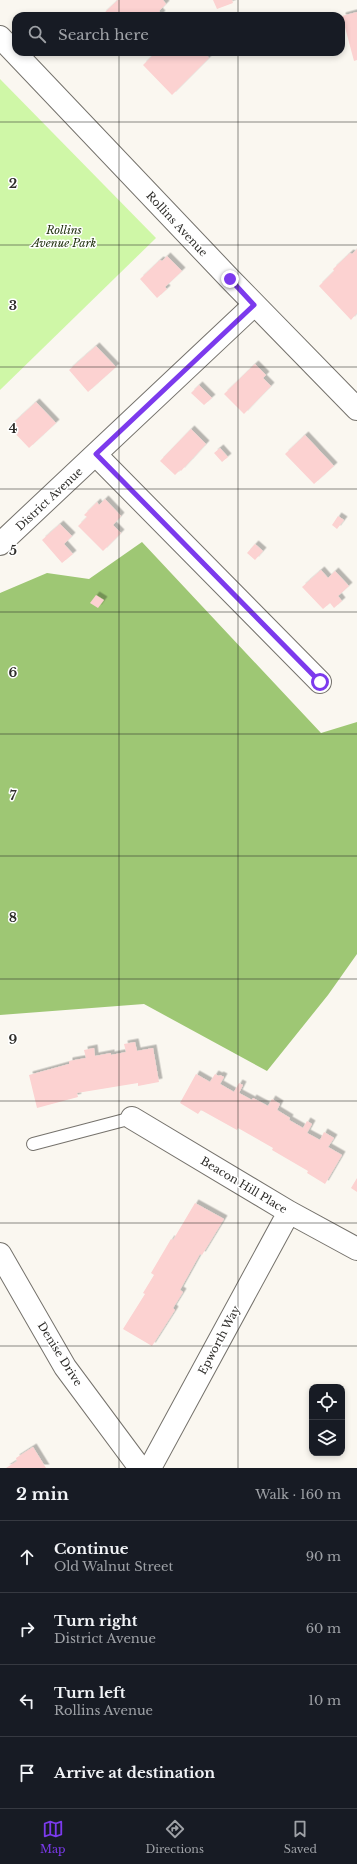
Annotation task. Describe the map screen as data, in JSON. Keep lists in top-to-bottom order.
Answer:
{
  "streets": {
    "street": [
      "Rollins Avenue",
      "District Avenue",
      "Beacon Hill Place",
      "Epworth Way",
      "Denise Drive"
    ]
  },
  "crossings": [
    ["Rollins Avenue", "District Avenue"],
    ["Beacon Hill Place", "Epworth Way"]
  ],
  "parks": ["Rollins Avenue Park"],
  "page": {
    "search": "Search here",
    "heading": ["2 min", "Walk · 160 m"],
    "list": [
      ["Continue", "Old Walnut Street", "90 m"],
      ["Turn right", "District Avenue", "60 m"],
      ["Turn left", "Rollins Avenue", "10 m"],
      "Arrive at destination"
    ],
    "nav": ["Map", "Directions", "Saved"]
  },
  "grid": {
    "rows": [
      "2",
      "3",
      "4",
      "5",
      "6",
      "7",
      "8",
      "9"
    ]
  }
}
